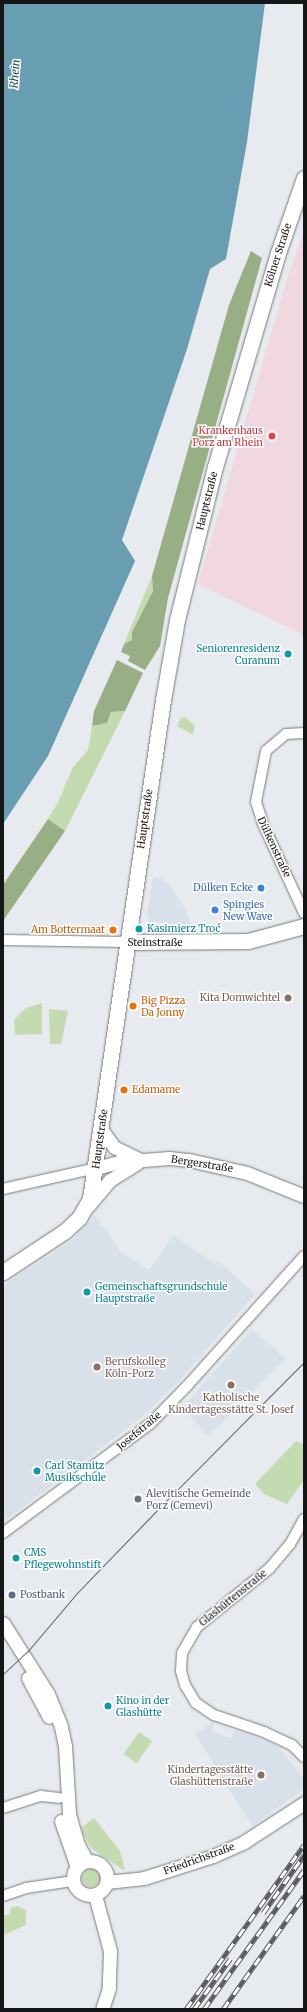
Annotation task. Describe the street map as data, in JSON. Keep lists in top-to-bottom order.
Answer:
{
  "streets": {
    "main road": ["Kölner Straße", "Hauptstraße", "Steinstraße"],
    "street": [
      "Dülkenstraße",
      "Bergerstraße",
      "Josefstraße",
      "Glashüttenstraße",
      "Friedrichstraße"
    ]
  },
  "crossings": [
    ["Kölner Straße", "Hauptstraße"],
    ["Hauptstraße", "Steinstraße"],
    ["Hauptstraße", "Bergerstraße"]
  ],
  "water": ["Rhein"],
  "places": [
    "Krankenhaus Porz am Rhein",
    "Seniorenresidenz Curanum",
    "Dülken Ecke",
    "Spingies New Wave",
    "Kasimierz Troć",
    "Am Bottermaat",
    "Kita Domwichtel",
    "Big Pizza Da Jonny",
    "Edamame",
    "Gemeinschaftsgrundschule Hauptstraße",
    "Berufskolleg Köln-Porz",
    "Katholische Kindertagesstätte St. Josef",
    "Carl Stamitz Musikschule",
    "Alevitische Gemeinde Porz (Cemevi)",
    "CMS Pflegewohnstift",
    "Postbank",
    "Kino in der Glashütte",
    "Kindertagesstätte Glashüttenstraße"
  ]
}
